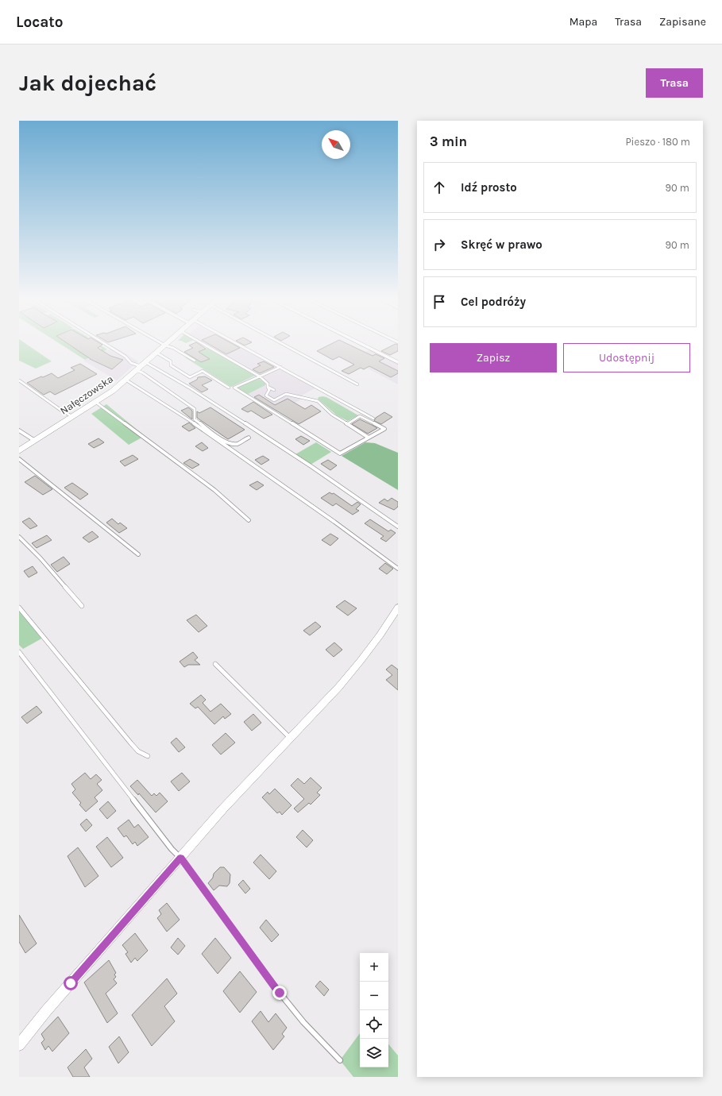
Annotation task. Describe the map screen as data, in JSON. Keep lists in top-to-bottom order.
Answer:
{
  "streets": {
    "main road": ["Nałęczowska"]
  },
  "north": "top left",
  "page": {
    "header": "Locato",
    "nav": ["Mapa", "Trasa", "Zapisane"],
    "buttons": [
      "Trasa",
      ["Zapisz", "Udostępnij"]
    ],
    "title": "Jak dojechać",
    "heading": ["3 min", "Pieszo · 180 m"],
    "list": [
      ["Idź prosto", "90 m"],
      ["Skręć w prawo", "90 m"],
      "Cel podróży"
    ],
    "map_buttons": ["+", "−"]
  }
}
